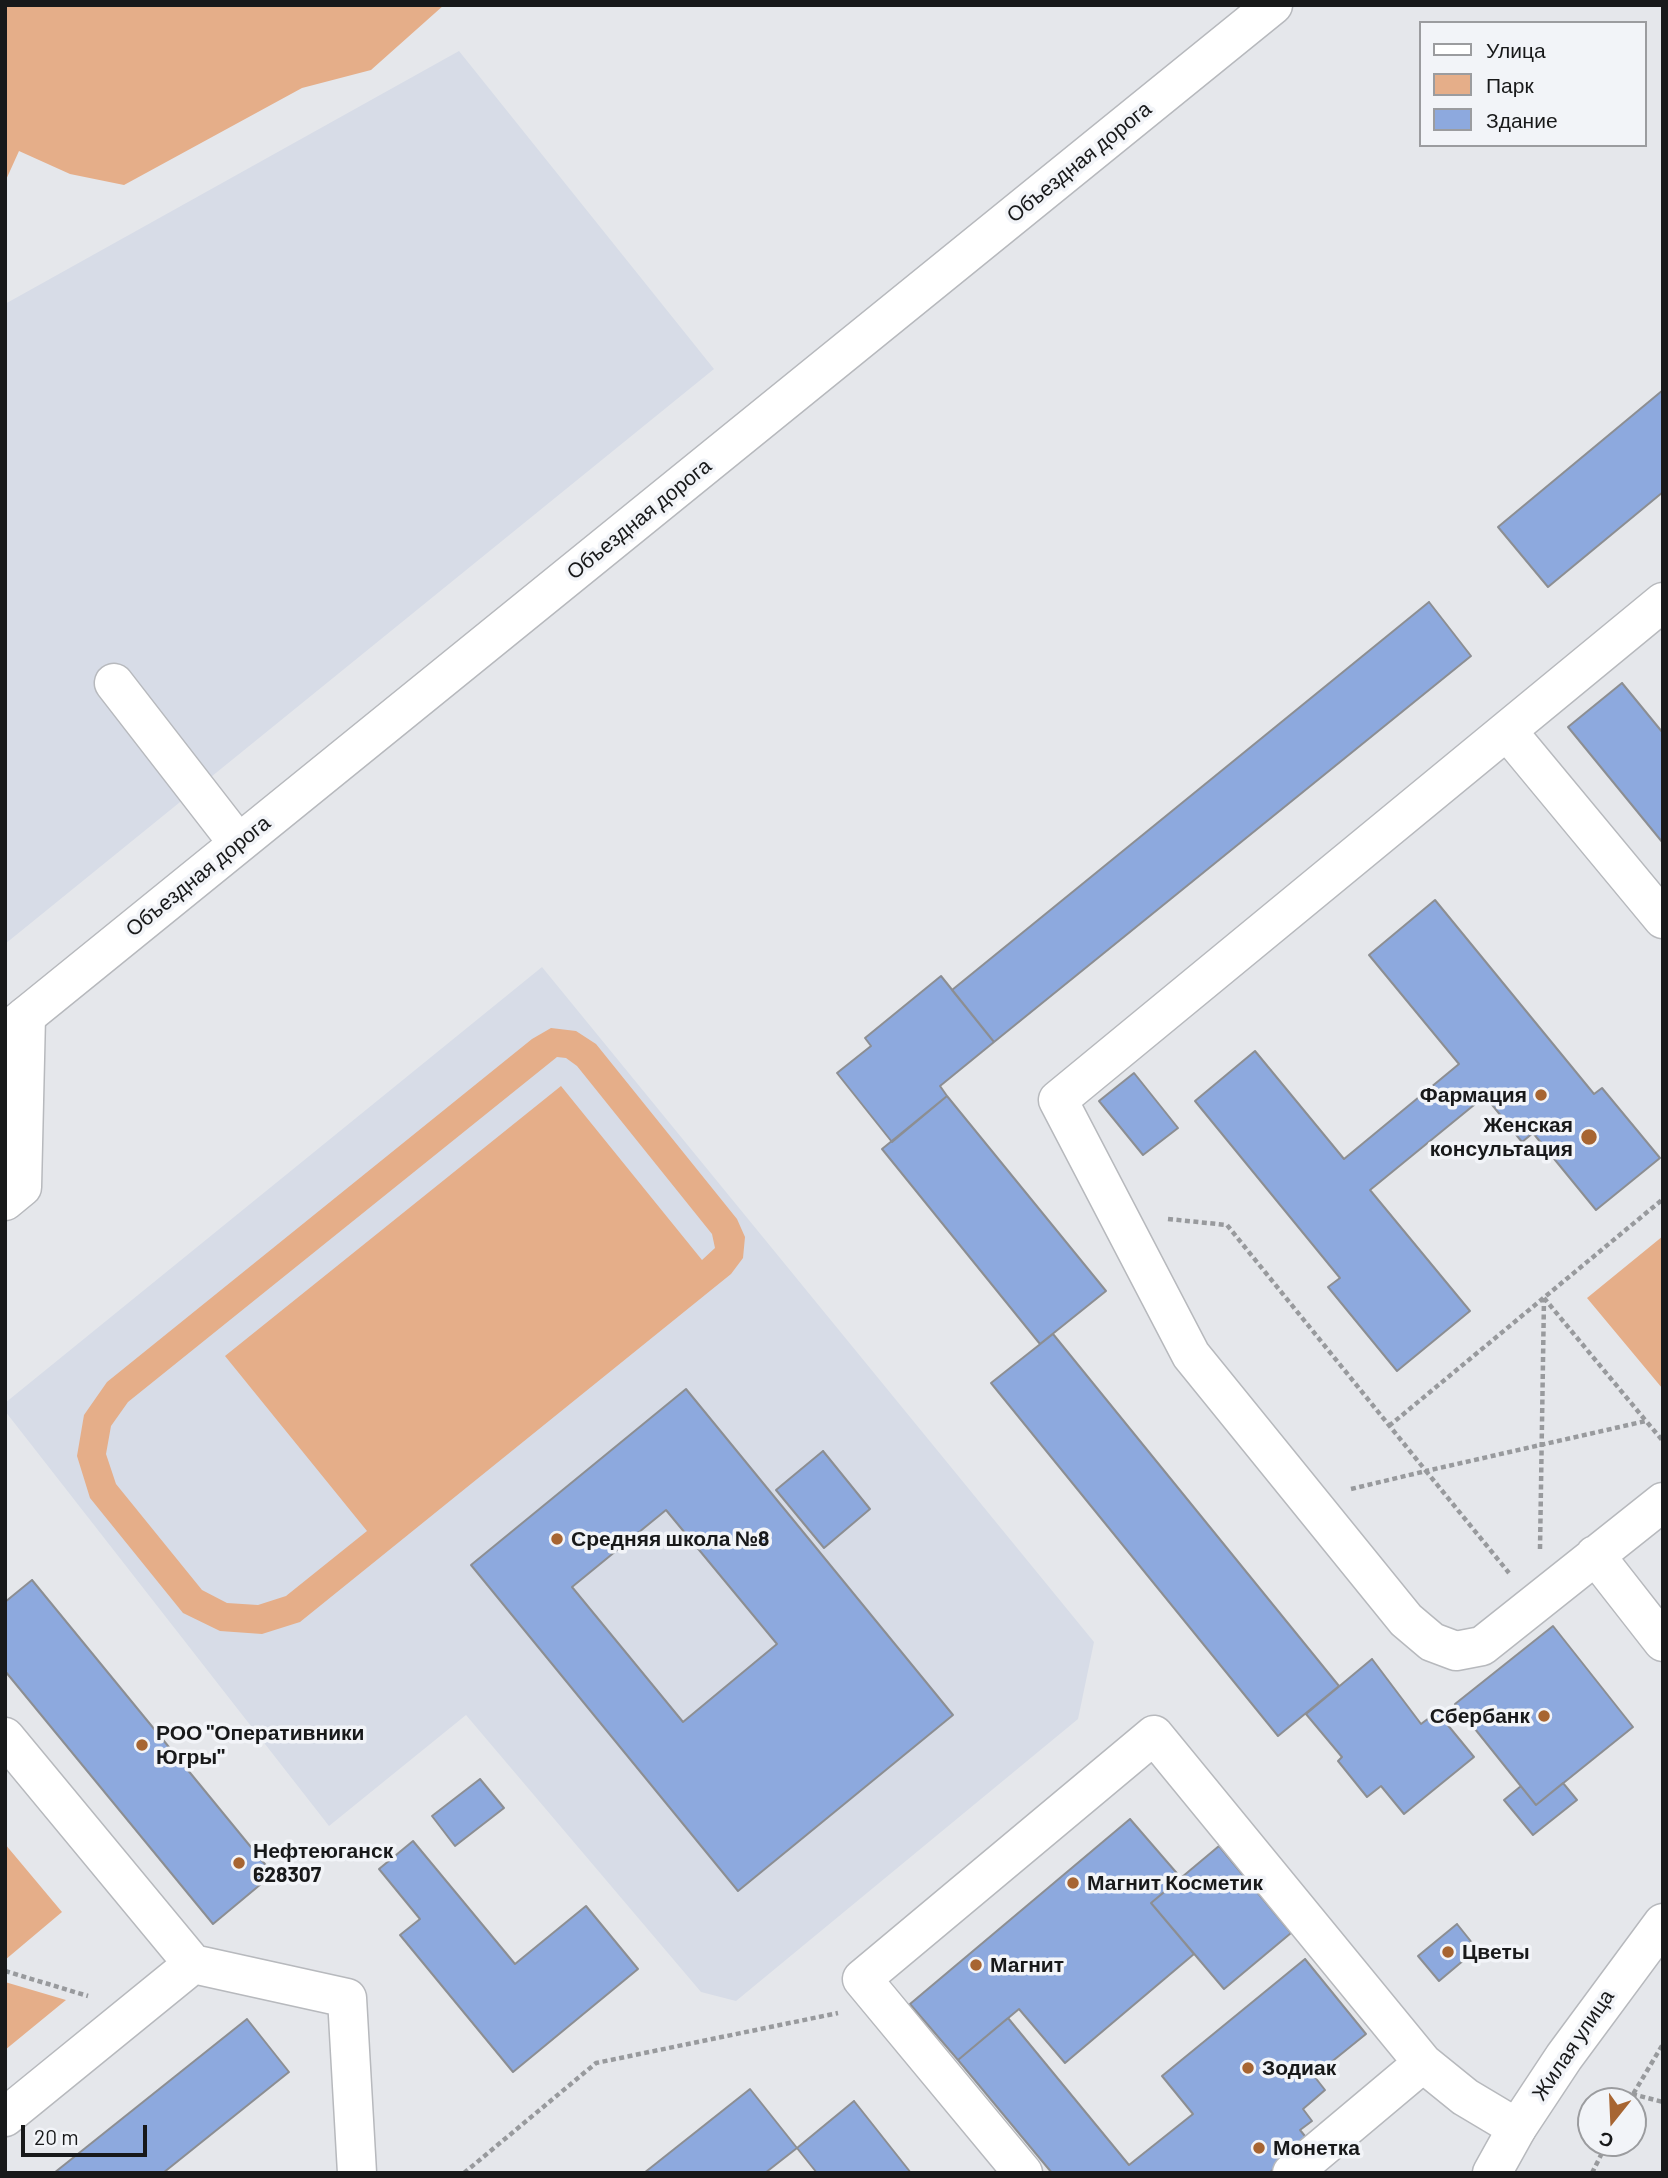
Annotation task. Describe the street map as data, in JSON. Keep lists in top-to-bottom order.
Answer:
{
  "streets": {
    "main road": ["Объездная дорога", "Жилая улица"]
  },
  "places": [
    "Фармация",
    "Женская консультация",
    "Средняя школа №8",
    "Сбербанк",
    "РОО \"Оперативники Югры\"",
    "Нефтеюганск 628307",
    "Магнит Косметик",
    "Цветы",
    "Магнит",
    "Зодиак",
    "Монетка"
  ],
  "legend": ["Улица", "Парк", "Здание"],
  "scale_bar": "20 m",
  "north": "bottom"
}
